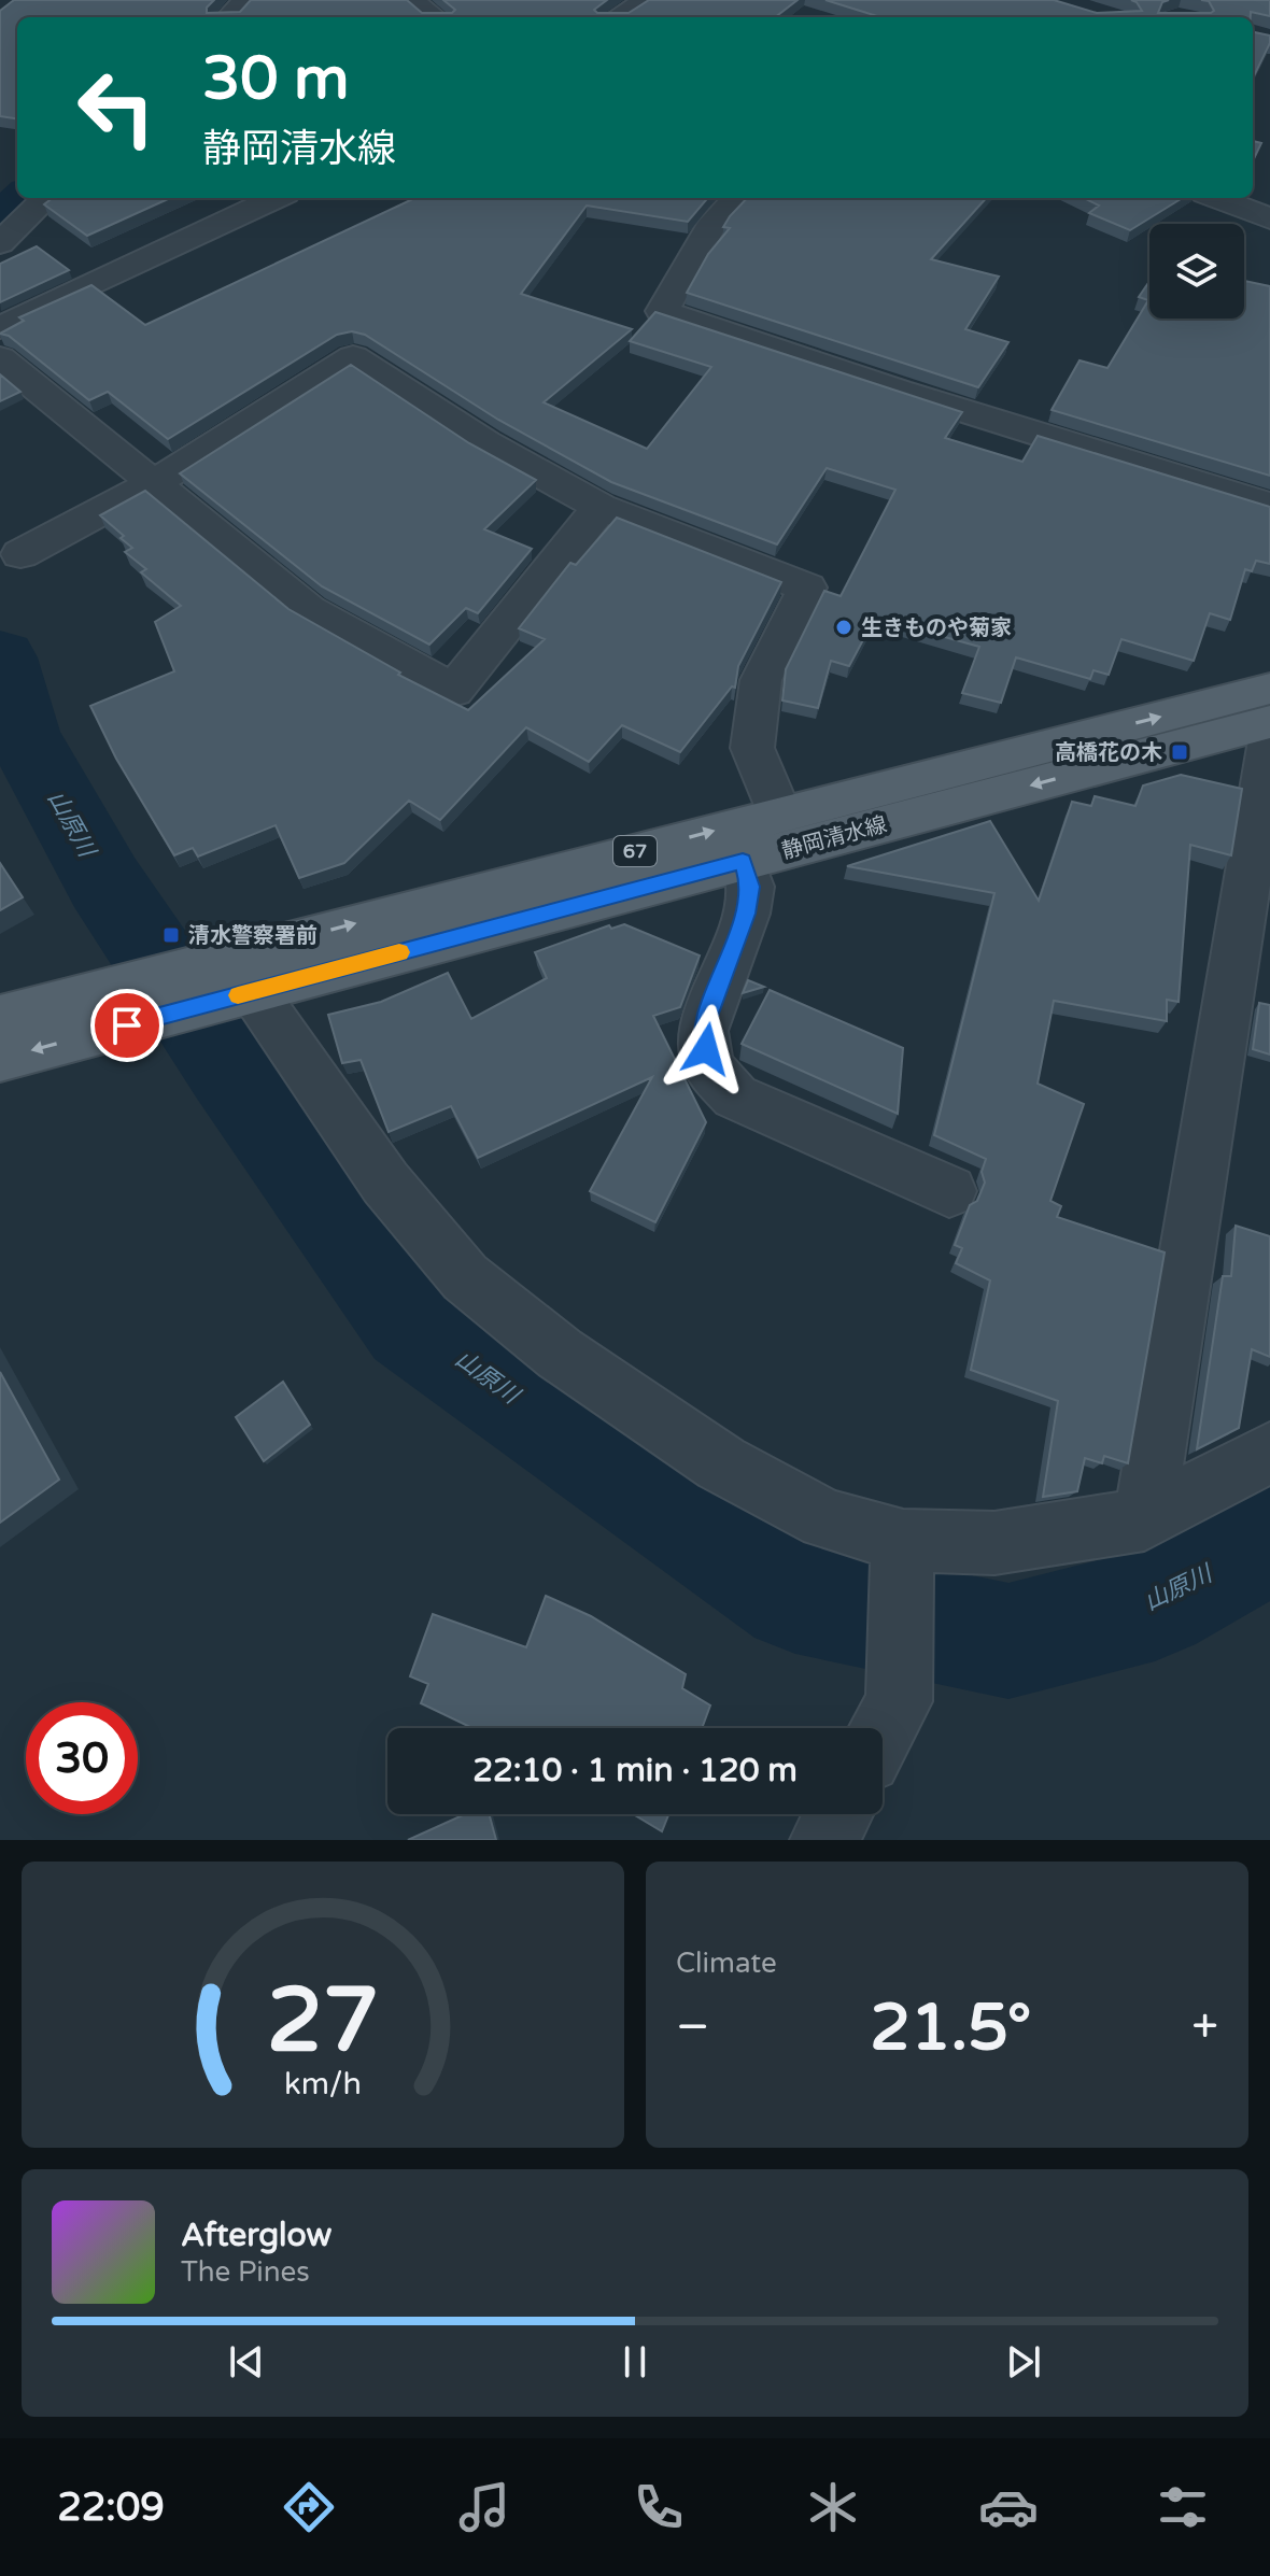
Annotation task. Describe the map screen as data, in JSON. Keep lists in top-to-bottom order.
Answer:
{
  "streets": {
    "main road": ["静岡清水線", "67"]
  },
  "water": ["山原川"],
  "places": {
    "other": ["生きものや菊家"],
    "transit": ["高橋花の木", "清水警察署前"]
  },
  "page": {
    "turn": ["30 m", "静岡清水線"],
    "limit": "30",
    "trip": "22:10 · 1 min · 120 m",
    "tile": "Climate",
    "heat": ["−", "21.5°", "+"],
    "song": ["Afterglow", "The Pines"],
    "tabs": "22:09",
    "gauge": ["27", "km/h"]
  }
}
